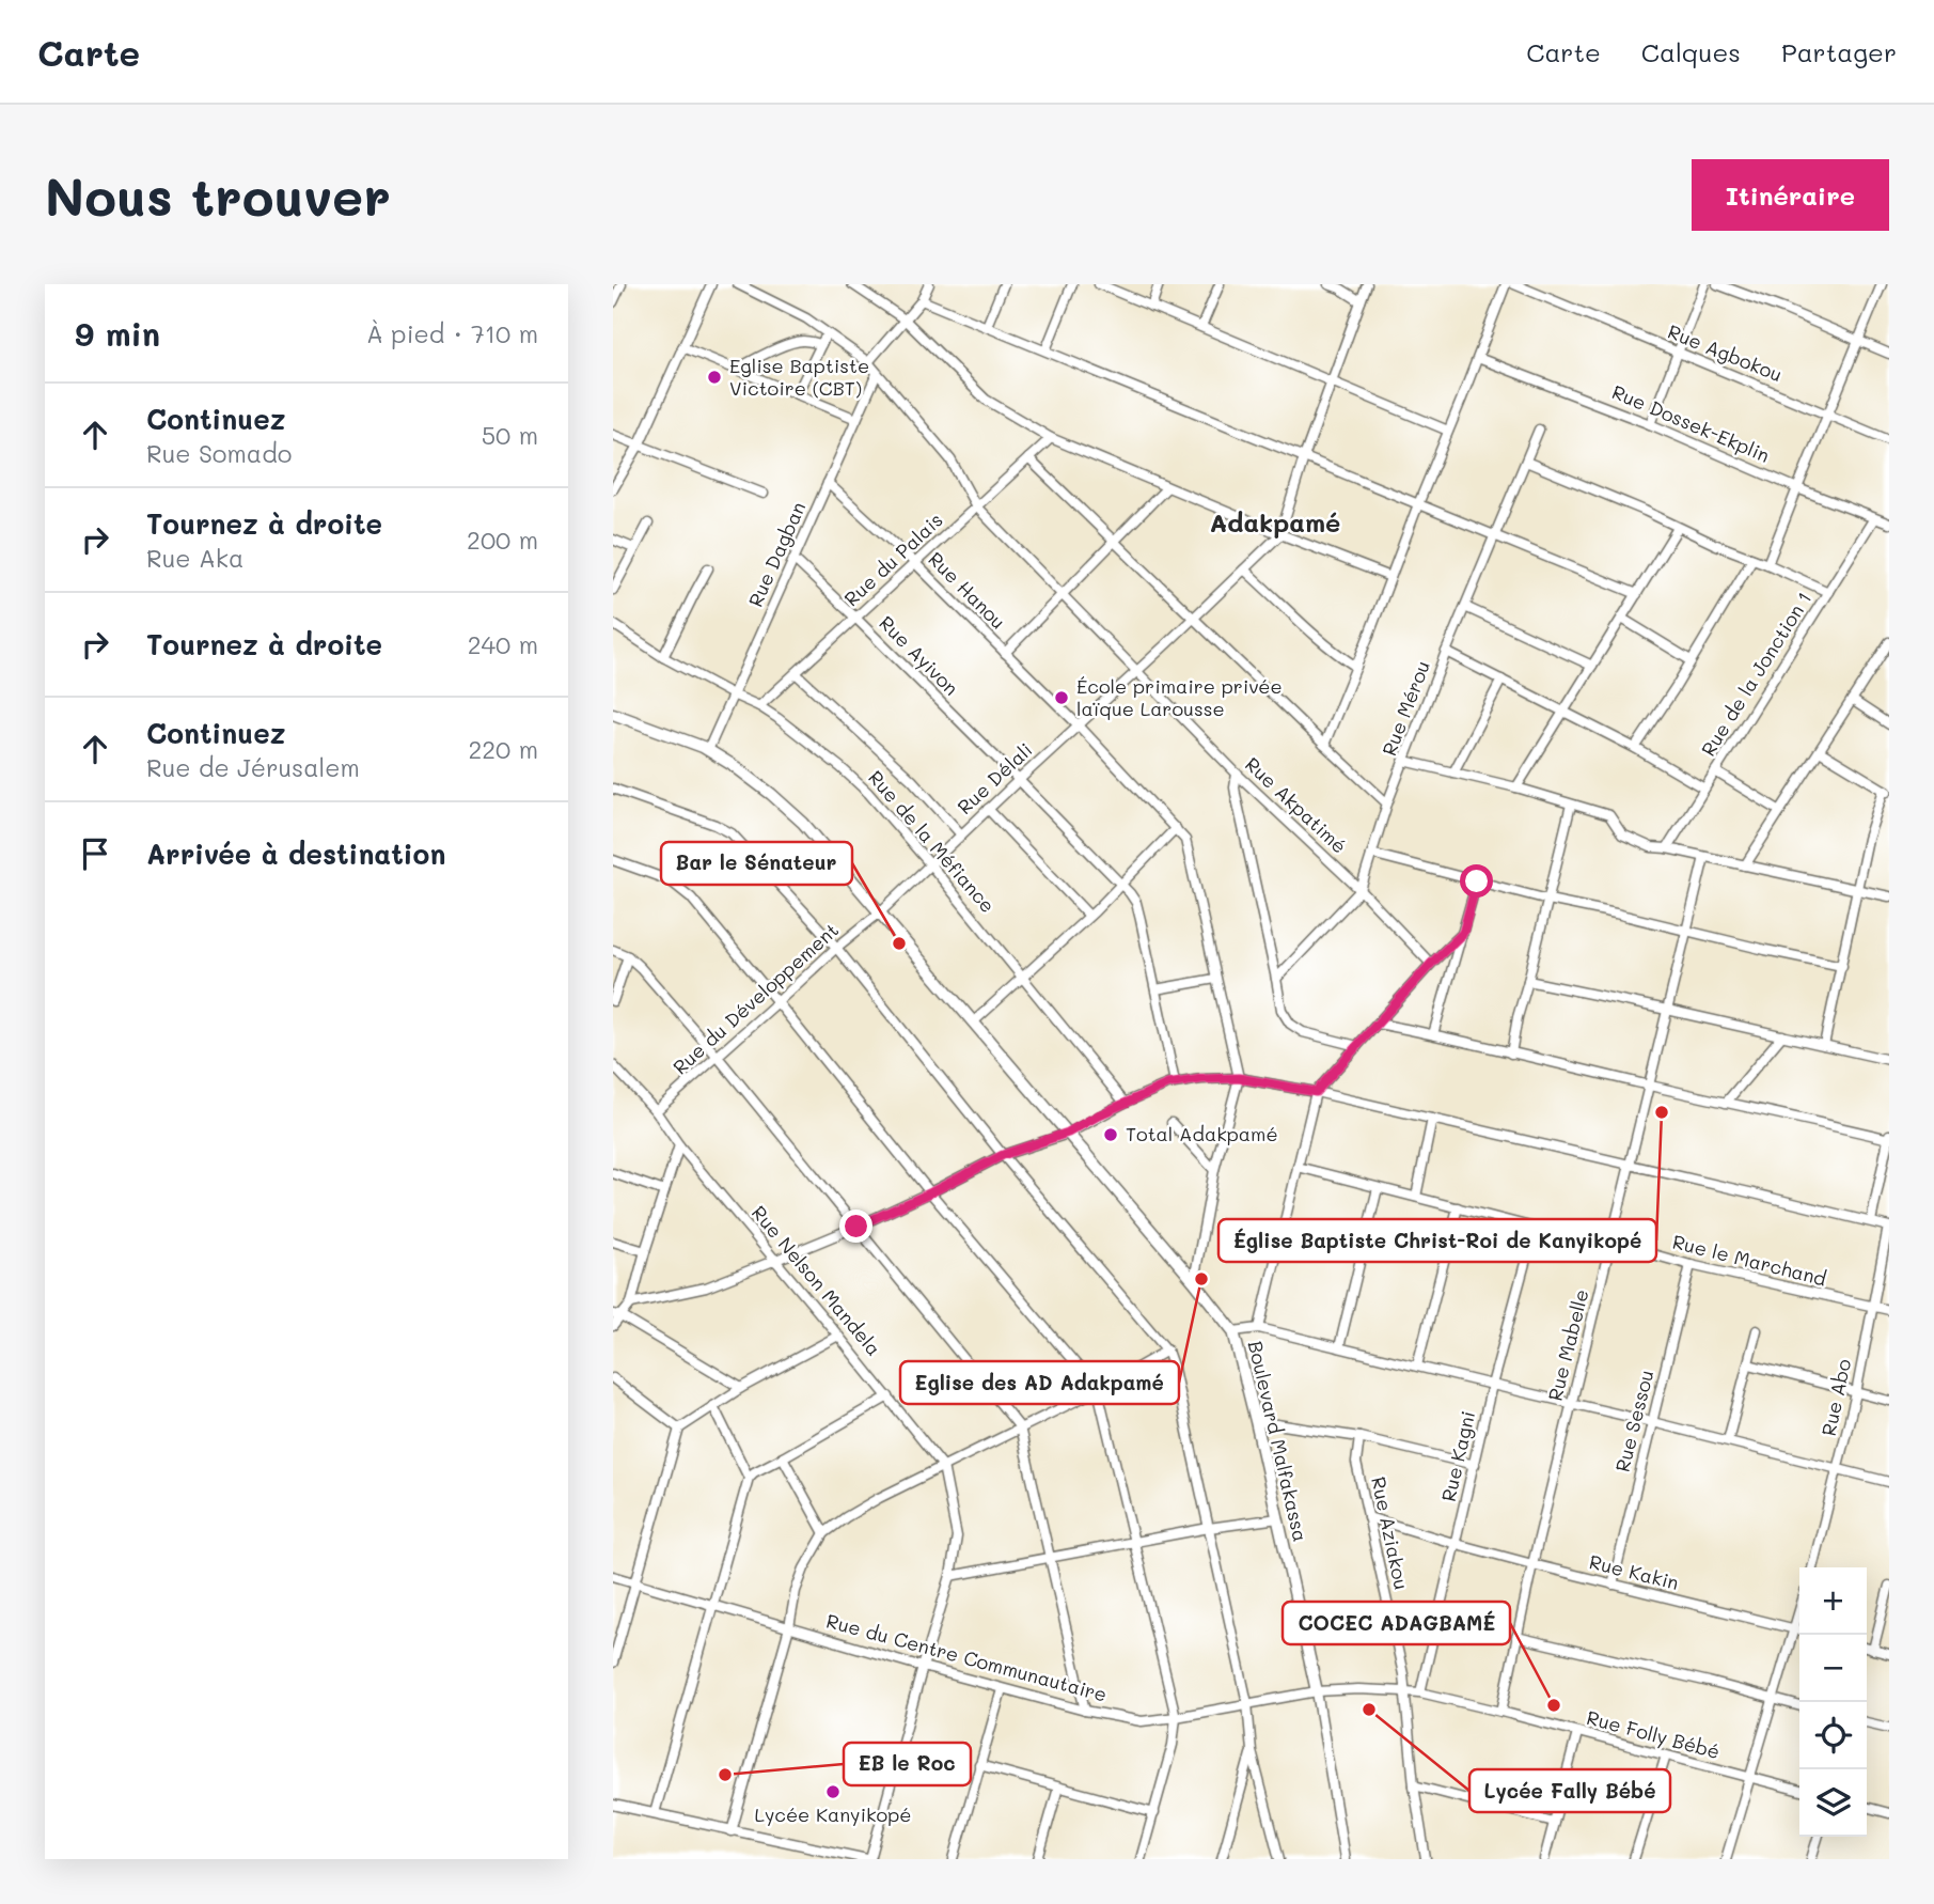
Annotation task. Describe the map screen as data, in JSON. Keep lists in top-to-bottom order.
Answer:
{
  "streets": {
    "street": [
      "Rue Agbokou",
      "Rue Dossek-Ekplin",
      "Rue Dagban",
      "Rue du Palais",
      "Rue Hanou",
      "Rue Ayivon",
      "Rue de la Jonction 1",
      "Rue Mérou",
      "Rue Délali",
      "Rue Akpatimé",
      "Rue de la Méfiance",
      "Rue du Développement",
      "Rue le Marchand",
      "Rue Nelson Mandela",
      "Rue Mabelle",
      "Rue Abo",
      "Rue Sessou",
      "Boulevard Malfakassa",
      "Rue Kagni",
      "Rue Aziakou",
      "Rue Kakin",
      "Rue du Centre Communautaire",
      "Rue Folly Bébé"
    ]
  },
  "crossings": [
    ["Rue Dossek-Ekplin", "Rue de la Jonction 1"],
    ["Rue Dagban", "Rue Hanou"],
    ["Rue Dagban", "Rue Ayivon"],
    ["Rue Dagban", "Rue Akpatimé"],
    ["Rue Dagban", "Rue de la Méfiance"],
    ["Rue Dagban", "Boulevard Malfakassa"],
    ["Rue du Palais", "Rue Hanou"],
    ["Rue du Palais", "Rue Ayivon"],
    ["Rue du Palais", "Rue Akpatimé"],
    ["Rue du Palais", "Rue de la Méfiance"],
    ["Rue Hanou", "Rue Délali"],
    ["Rue Ayivon", "Rue Délali"],
    ["Rue Mérou", "Rue Akpatimé"],
    ["Rue Délali", "Rue Akpatimé"],
    ["Rue Délali", "Rue de la Méfiance"],
    ["Rue Délali", "Rue du Développement"],
    ["Rue Délali", "Boulevard Malfakassa"],
    ["Rue du Développement", "Rue Nelson Mandela"],
    ["Rue du Développement", "Boulevard Malfakassa"],
    ["Rue le Marchand", "Rue Mabelle"],
    ["Rue le Marchand", "Rue Abo"],
    ["Rue le Marchand", "Rue Sessou"],
    ["Rue le Marchand", "Rue Kagni"],
    ["Rue Nelson Mandela", "Rue du Centre Communautaire"],
    ["Rue Mabelle", "Rue Kakin"],
    ["Rue Mabelle", "Rue Folly Bébé"],
    ["Rue Sessou", "Rue Kakin"],
    ["Boulevard Malfakassa", "Rue du Centre Communautaire"],
    ["Boulevard Malfakassa", "Rue Folly Bébé"],
    ["Rue Kagni", "Rue Kakin"],
    ["Rue Kagni", "Rue Folly Bébé"],
    ["Rue Aziakou", "Rue Kakin"],
    ["Rue Aziakou", "Rue Folly Bébé"],
    ["Rue du Centre Communautaire", "Rue Folly Bébé"]
  ],
  "districts": ["Adakpamé"],
  "places": [
    "Eglise Baptiste Victoire (CBT)",
    "École primaire privée laïque Larousse",
    "Bar le Sénateur",
    "Église Baptiste Christ-Roi de Kanyikopé",
    "Total Adakpamé",
    "Eglise des AD Adakpamé",
    "COCEC ADAGBAMÉ",
    "Lycée Fally Bébé",
    "EB le Roc",
    "Lycée Kanyikopé"
  ],
  "page": {
    "header": "Carte",
    "nav": ["Carte", "Calques", "Partager"],
    "buttons": "Itinéraire",
    "title": "Nous trouver",
    "heading": ["9 min", "À pied · 710 m"],
    "list": [
      ["Continuez", "Rue Somado", "50 m"],
      ["Tournez à droite", "Rue Aka", "200 m"],
      ["Tournez à droite", "240 m"],
      ["Continuez", "Rue de Jérusalem", "220 m"],
      "Arrivée à destination"
    ],
    "map_buttons": ["+", "−"]
  }
}
